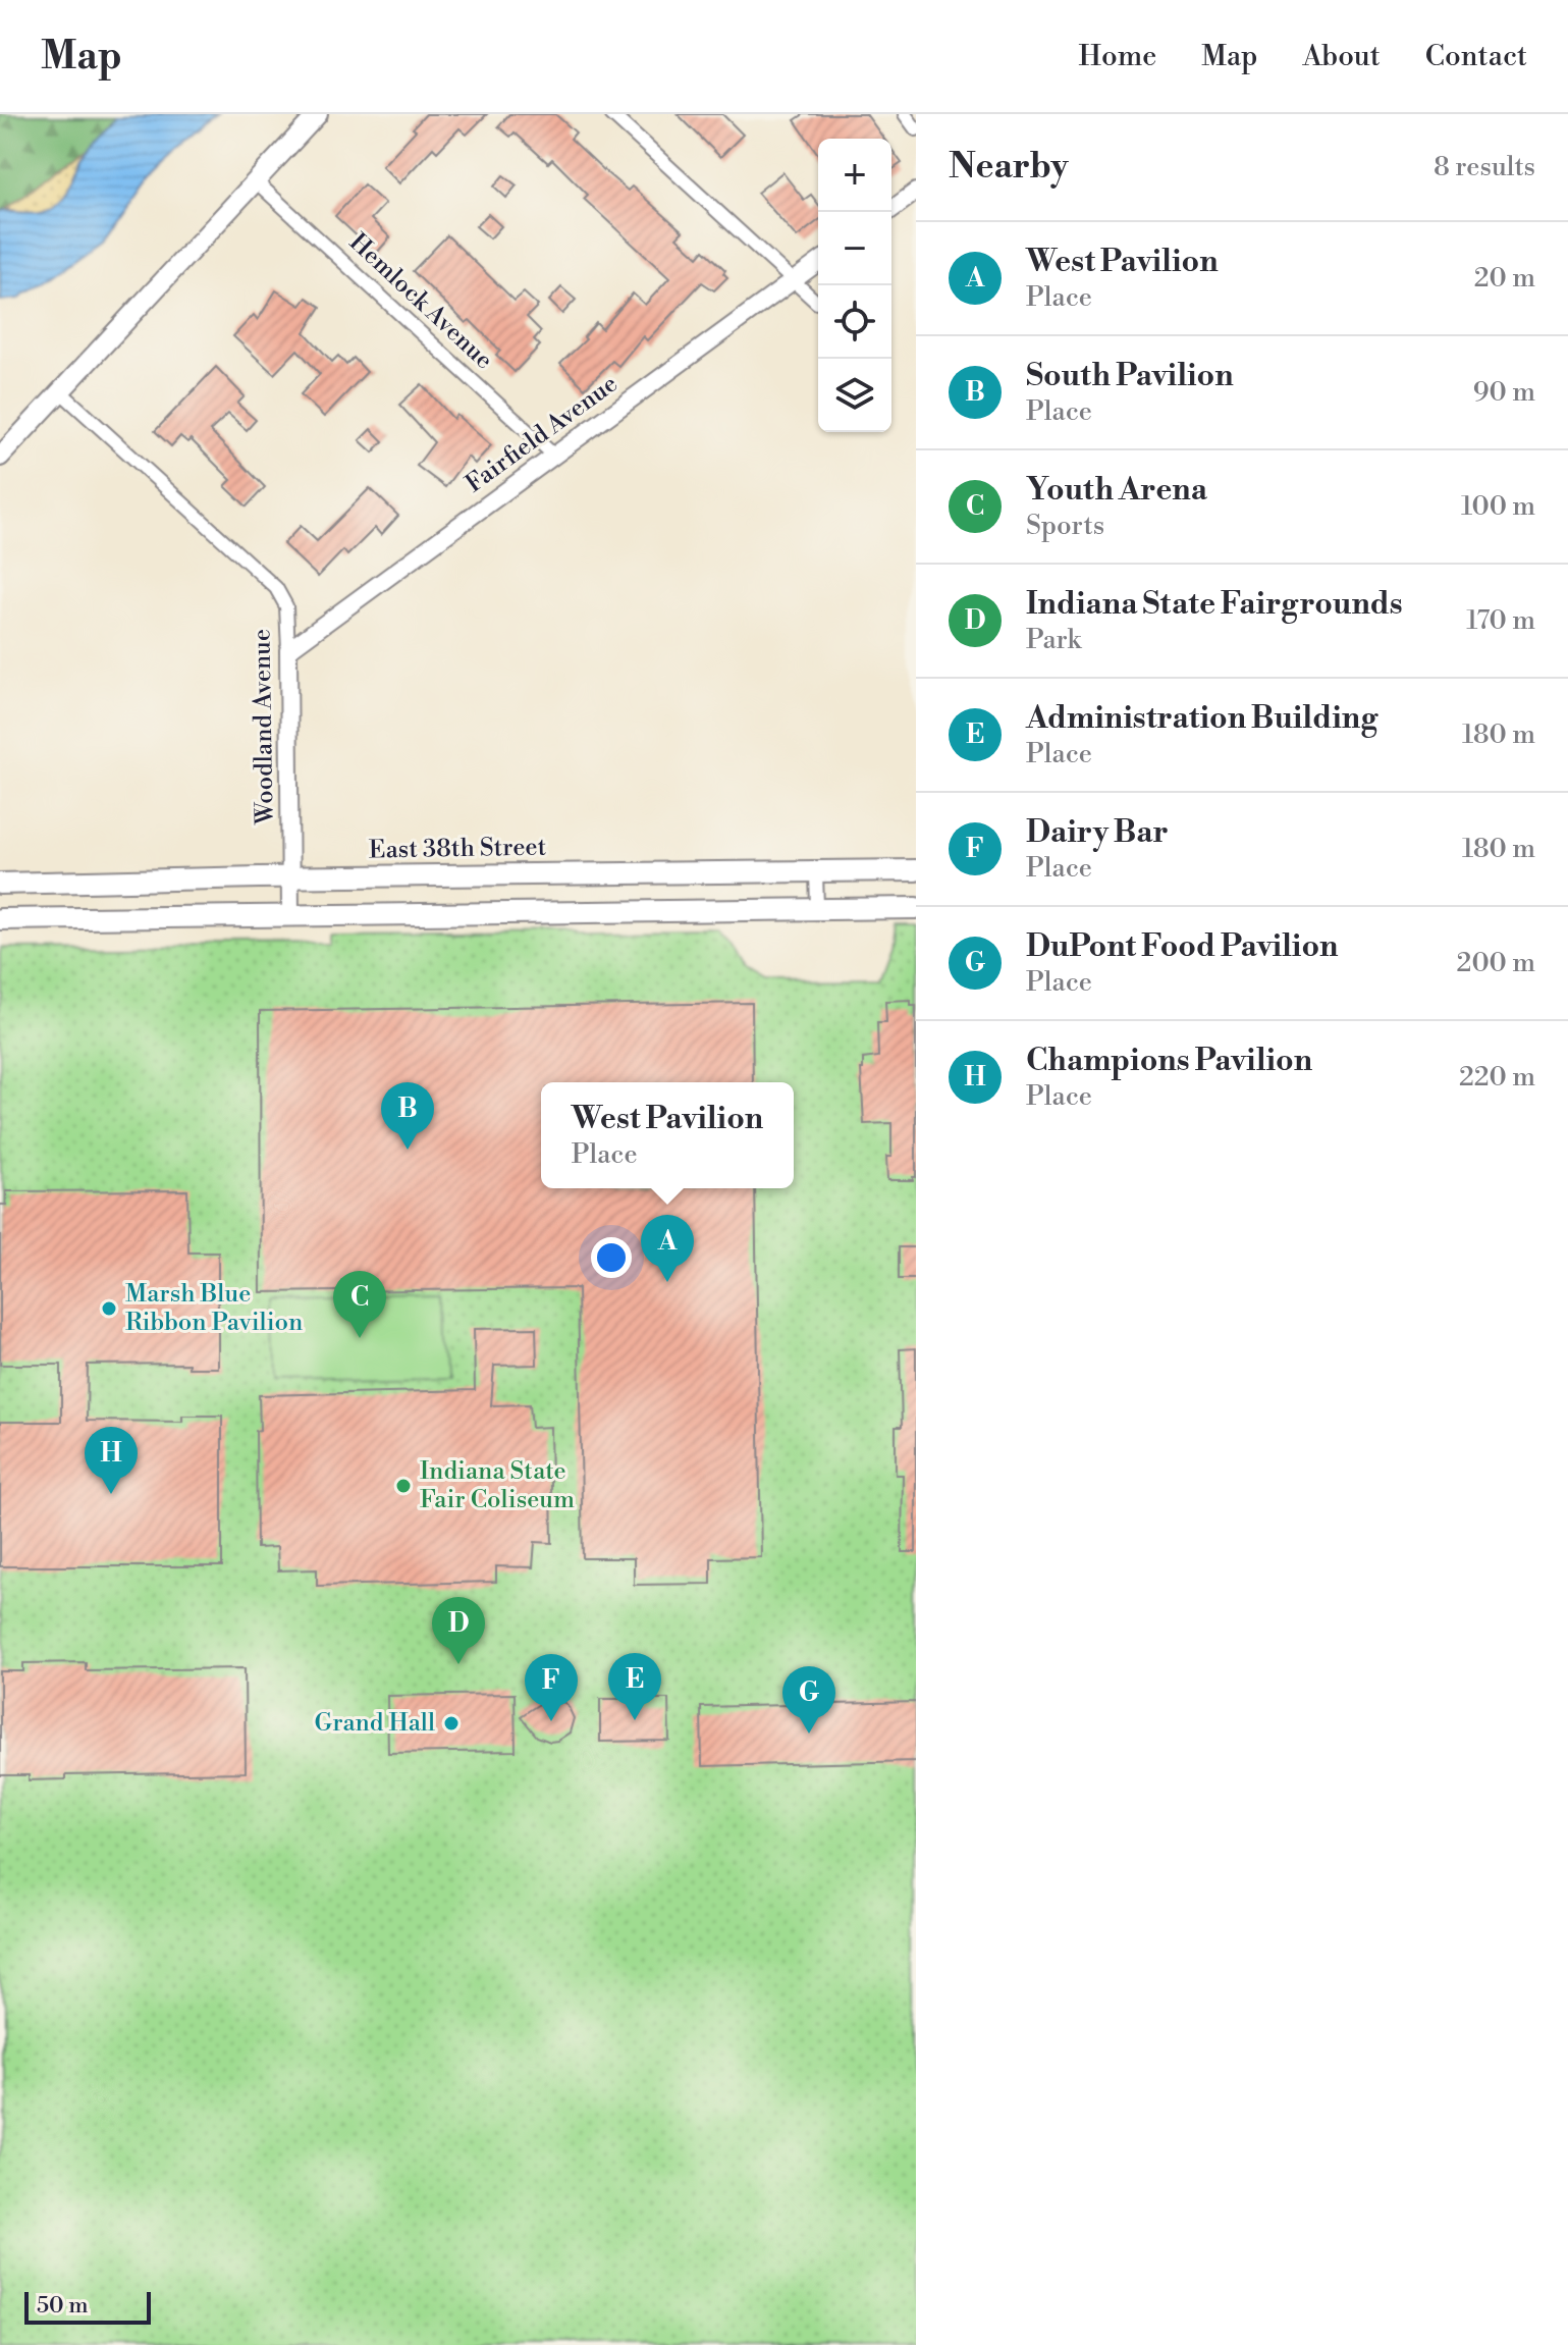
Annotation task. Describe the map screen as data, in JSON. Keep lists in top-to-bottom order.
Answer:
{
  "streets": {
    "main road": ["East 38th Street"],
    "street": ["Hemlock Avenue", "Fairfield Avenue", "Woodland Avenue"]
  },
  "crossings": [
    ["Hemlock Avenue", "Fairfield Avenue"],
    ["Fairfield Avenue", "Woodland Avenue"],
    ["Woodland Avenue", "East 38th Street"]
  ],
  "places": ["Marsh Blue Ribbon Pavilion", "Indiana State Fair Coliseum", "Grand Hall"],
  "scale_bar": "50 m",
  "page": {
    "header": "Map",
    "nav": [
      "Home",
      "Map",
      "About",
      "Contact"
    ],
    "heading": ["Nearby", "8 results"],
    "map_buttons": ["+", "−"],
    "list": [
      {
        "mark": "A",
        "name": "West Pavilion",
        "note": "Place",
        "value": "20 m"
      },
      {
        "mark": "B",
        "name": "South Pavilion",
        "note": "Place",
        "value": "90 m"
      },
      {
        "mark": "C",
        "name": "Youth Arena",
        "note": "Sports",
        "value": "100 m"
      },
      {
        "mark": "D",
        "name": "Indiana State Fairgrounds",
        "note": "Park",
        "value": "170 m"
      },
      {
        "mark": "E",
        "name": "Administration Building",
        "note": "Place",
        "value": "180 m"
      },
      {
        "mark": "F",
        "name": "Dairy Bar",
        "note": "Place",
        "value": "180 m"
      },
      {
        "mark": "G",
        "name": "DuPont Food Pavilion",
        "note": "Place",
        "value": "200 m"
      },
      {
        "mark": "H",
        "name": "Champions Pavilion",
        "note": "Place",
        "value": "220 m"
      }
    ],
    "popup": ["West Pavilion", "Place"],
    "pins": [
      "B",
      "A",
      "C",
      "H",
      "D",
      "E",
      "F",
      "G"
    ],
    "scale": "50 m"
  }
}
